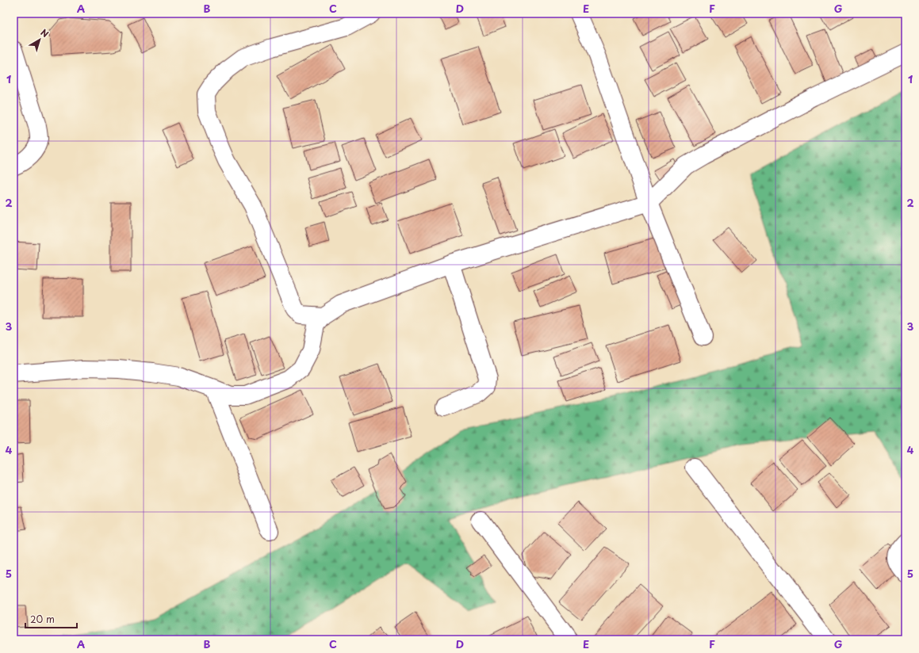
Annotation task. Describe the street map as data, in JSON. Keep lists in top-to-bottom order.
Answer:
{
  "scale_bar": "20 m",
  "north": "top right",
  "grid": {
    "columns": [
      "A",
      "B",
      "C",
      "D",
      "E",
      "F",
      "G"
    ],
    "rows": [
      "1",
      "2",
      "3",
      "4",
      "5"
    ]
  }
}
